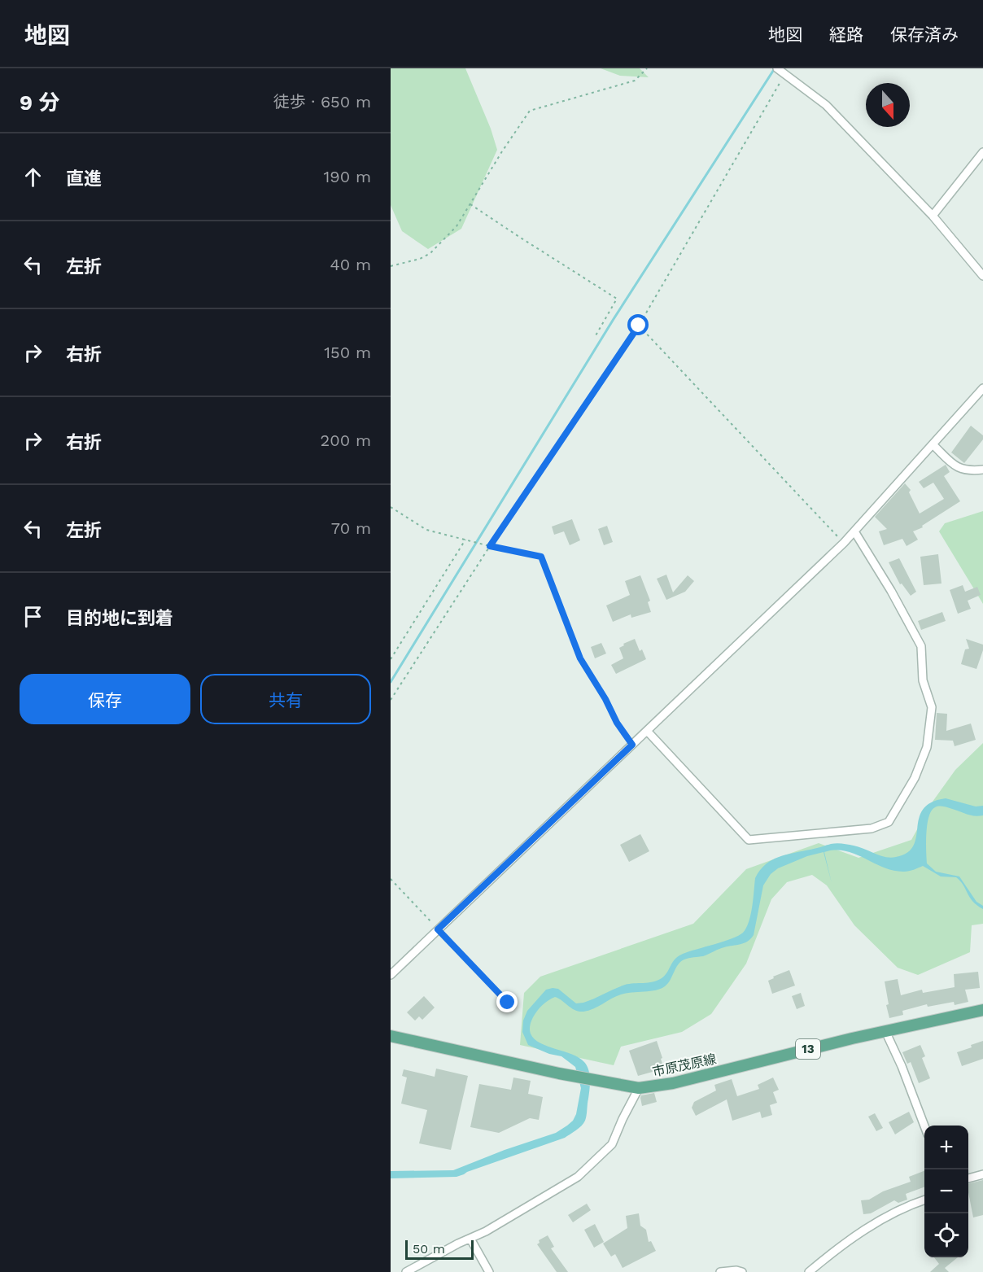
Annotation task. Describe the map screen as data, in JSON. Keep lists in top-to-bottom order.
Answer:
{
  "streets": {
    "main road": ["13", "市原茂原線"]
  },
  "scale_bar": "50 m",
  "north": "bottom",
  "page": {
    "header": "地図",
    "nav": ["地図", "経路", "保存済み"],
    "heading": ["9 分", "徒歩 · 650 m"],
    "list": [
      ["直進", "190 m"],
      ["左折", "40 m"],
      ["右折", "150 m"],
      ["右折", "200 m"],
      ["左折", "70 m"],
      "目的地に到着"
    ],
    "buttons": ["保存", "共有"],
    "map_buttons": ["+", "−"],
    "scale": "50 m"
  }
}
